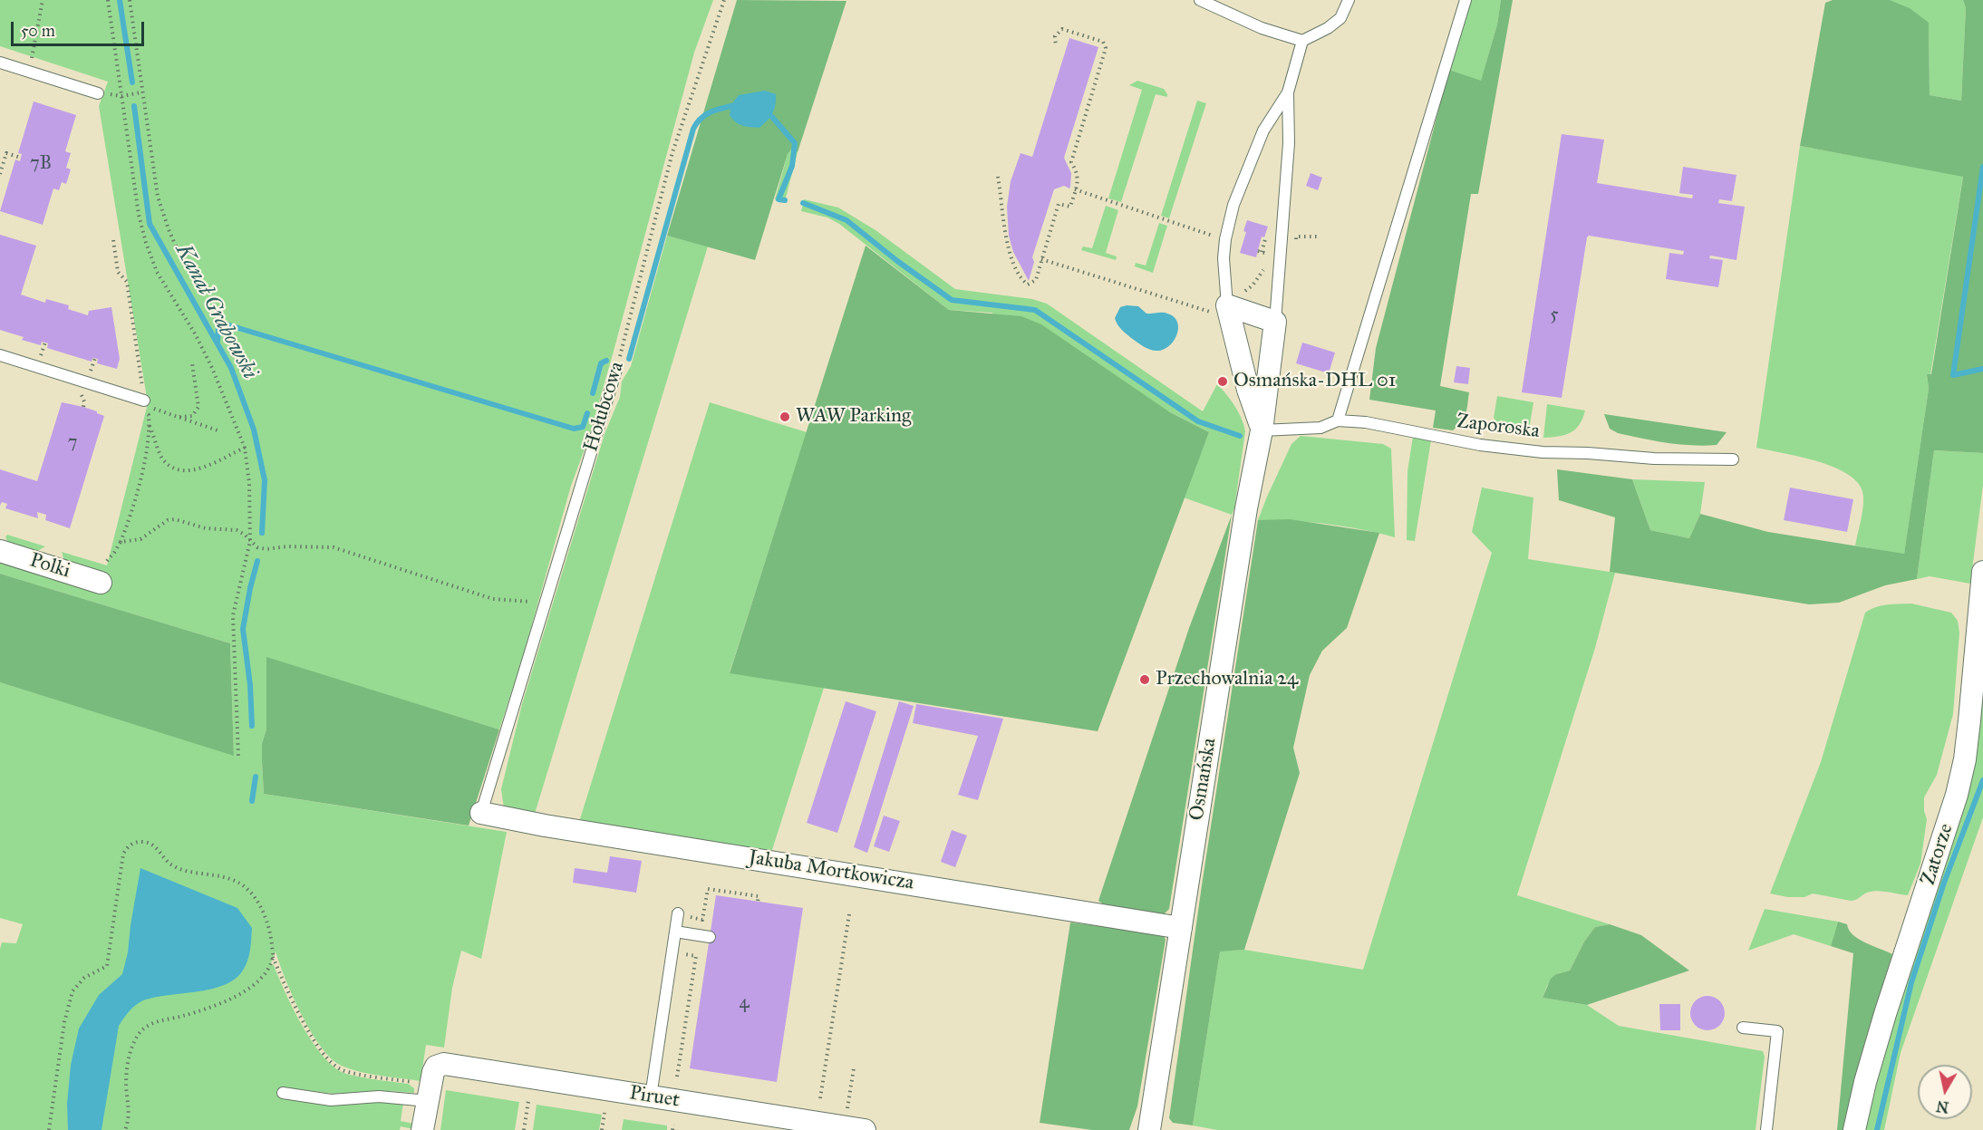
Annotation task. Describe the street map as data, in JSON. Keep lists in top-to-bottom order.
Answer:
{
  "streets": {
    "street": [
      "Polki",
      "Osmańska",
      "Zatorze",
      "Jakuba Mortkowicza",
      "Piruet"
    ],
    "lane": ["Hołubcowa", "Zaporoska"]
  },
  "crossings": [
    ["Hołubcowa", "Jakuba Mortkowicza"],
    ["Zaporoska", "Osmańska"],
    ["Osmańska", "Jakuba Mortkowicza"]
  ],
  "water": ["Kanał Grabowski"],
  "places": ["Osmańska-DHL 01", "WAW Parking", "Przechowalnia 24"],
  "house_numbers": [
    "7B",
    "5",
    "7",
    "4"
  ],
  "scale_bar": "50 m",
  "north": "bottom"
}
